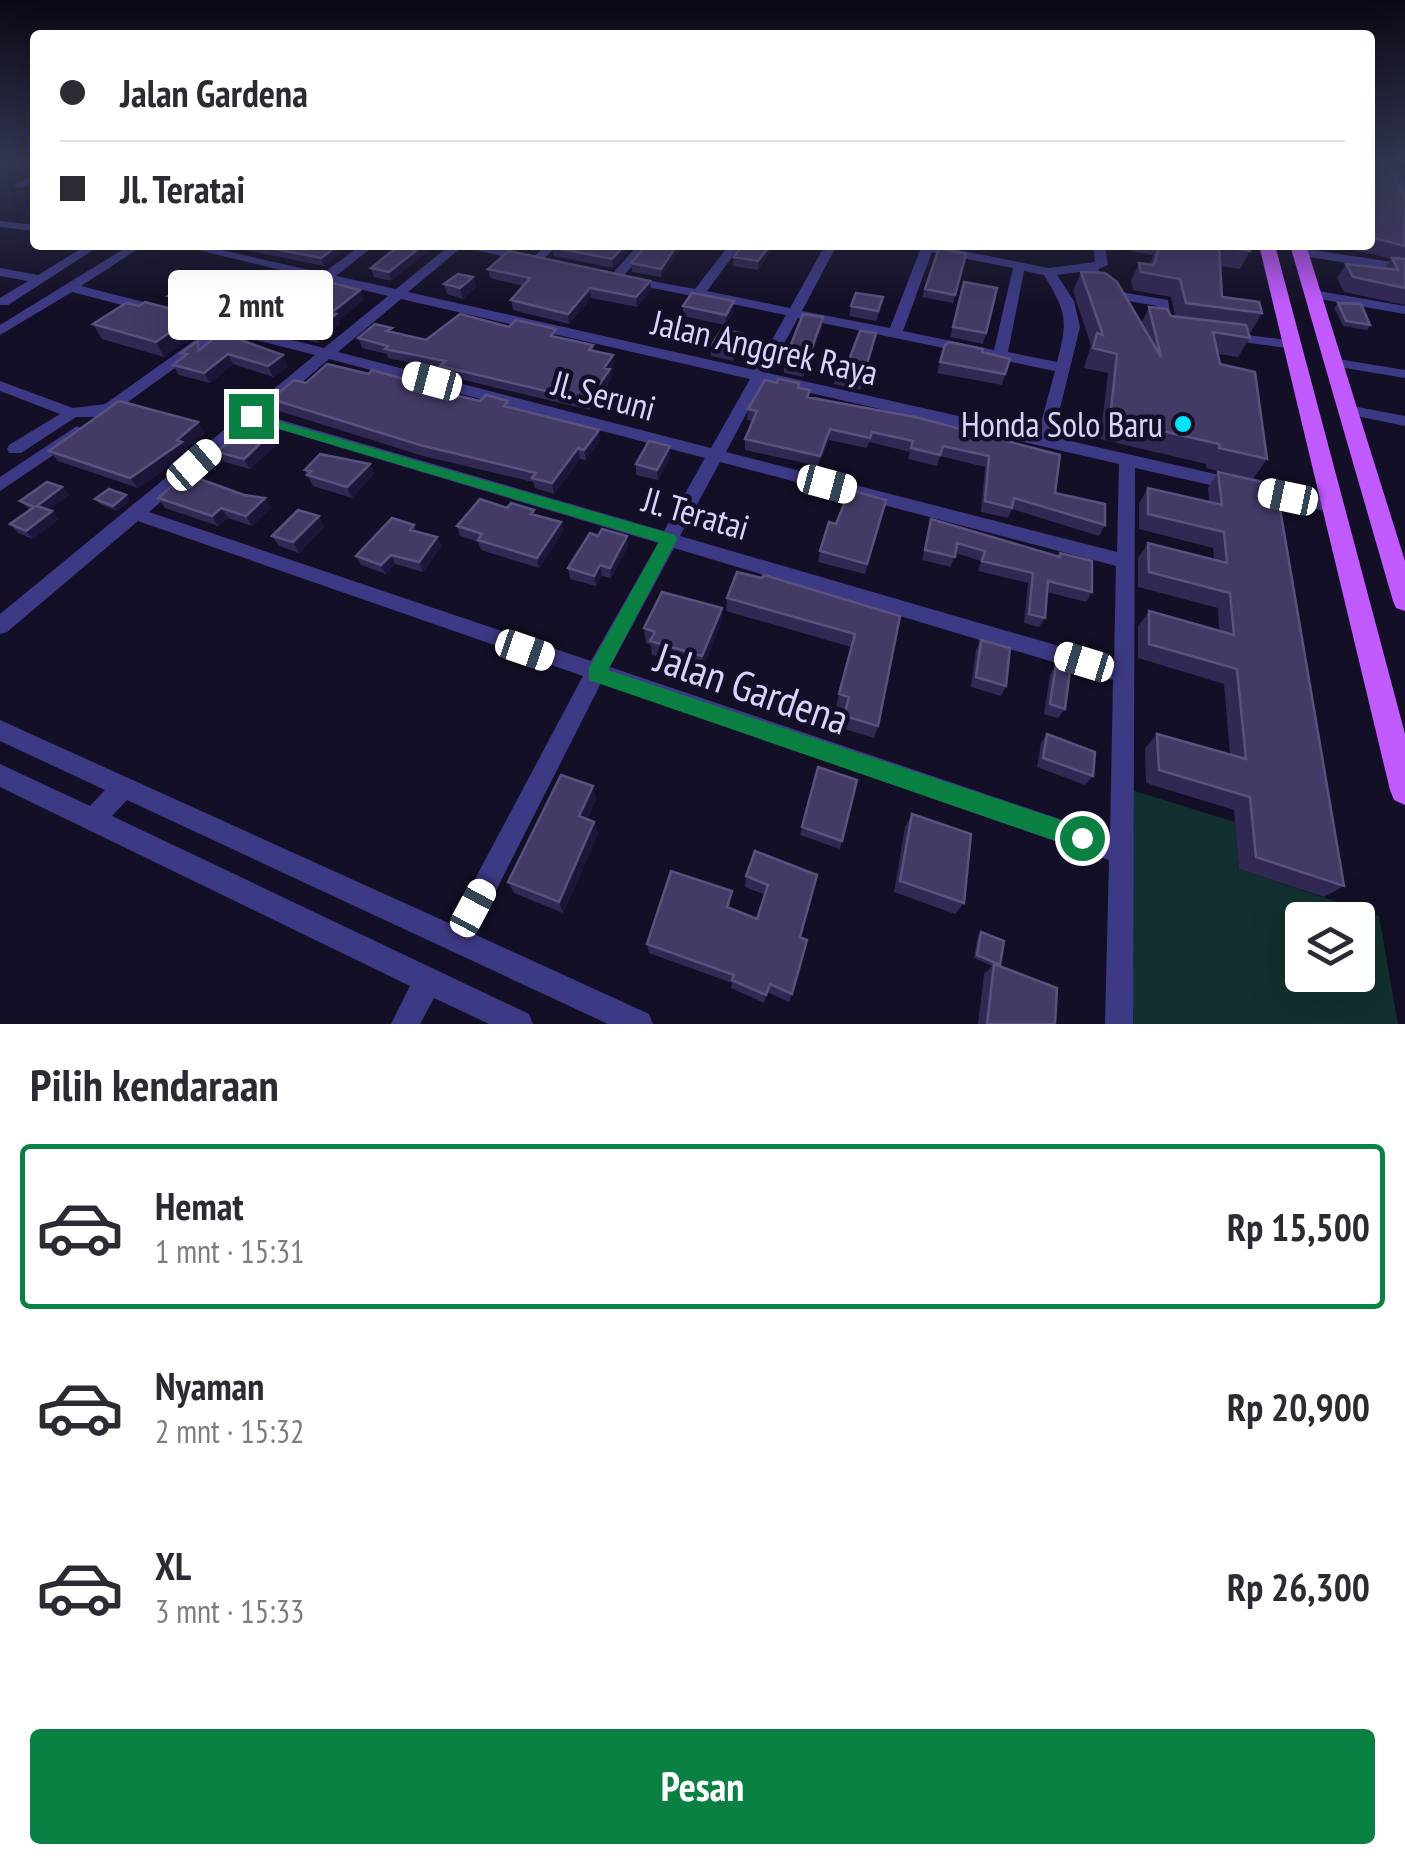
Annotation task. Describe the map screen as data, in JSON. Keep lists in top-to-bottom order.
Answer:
{
  "streets": {
    "street": [
      "Jalan Anggrek Raya",
      "Jl. Seruni",
      "Jl. Teratai",
      "Jalan Gardena"
    ]
  },
  "places": ["Honda Solo Baru"],
  "page": {
    "banner": ["Jalan Gardena", "Jl. Teratai"],
    "bubble": "2 mnt",
    "heading": "Pilih kendaraan",
    "list": [
      {
        "name": "Hemat",
        "note": "1 mnt · 15:31",
        "value": "Rp 15,500"
      },
      {
        "name": "Nyaman",
        "note": "2 mnt · 15:32",
        "value": "Rp 20,900"
      },
      {
        "name": "XL",
        "note": "3 mnt · 15:33",
        "value": "Rp 26,300"
      }
    ],
    "buttons": "Pesan"
  }
}
